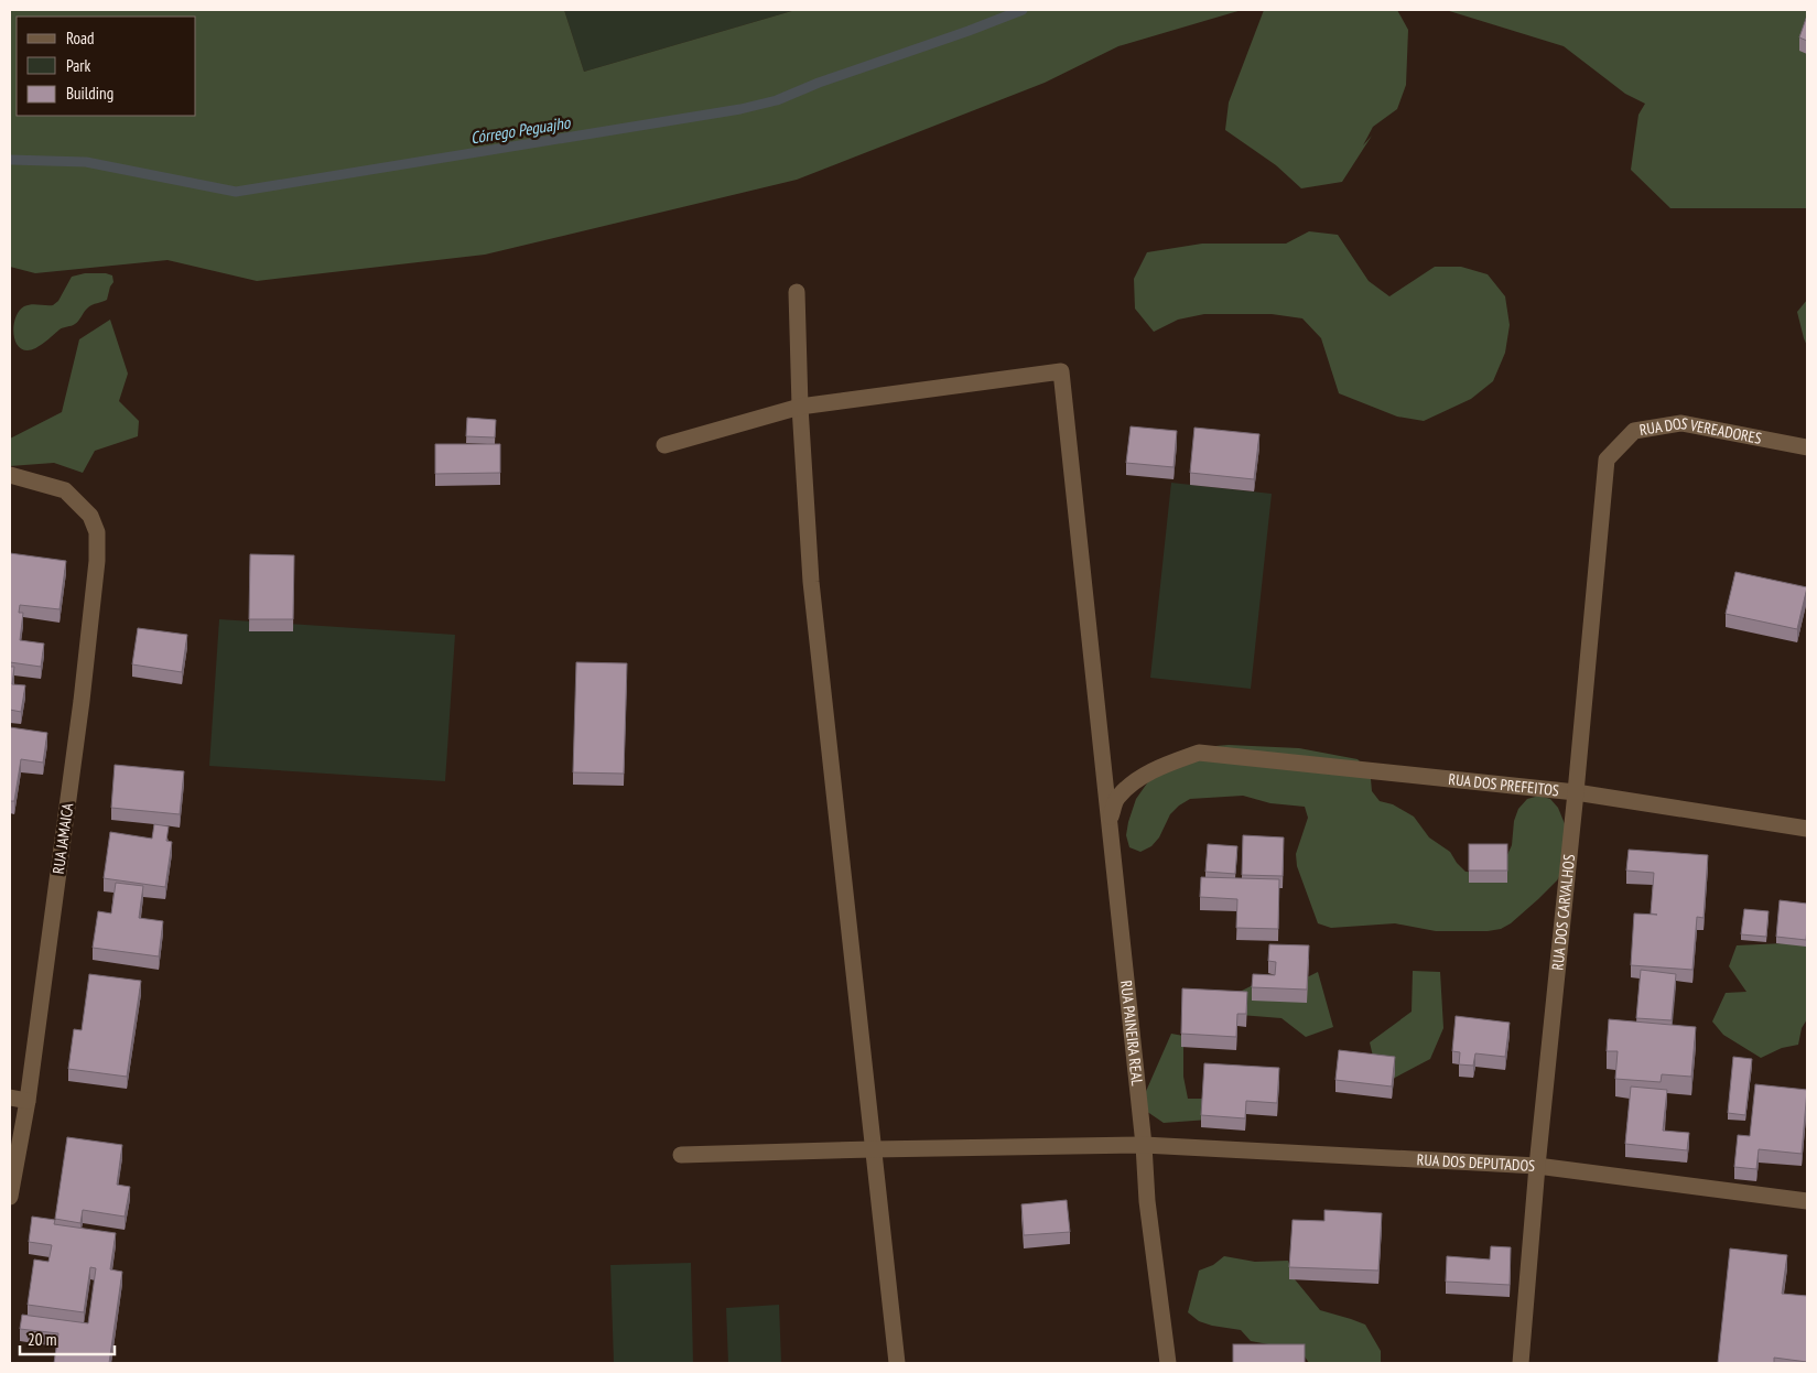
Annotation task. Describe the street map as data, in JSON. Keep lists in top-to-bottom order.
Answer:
{
  "streets": {
    "street": [
      "RUA DOS VEREADORES",
      "RUA DOS PREFEITOS",
      "RUA JAMAICA",
      "RUA DOS CARVALHOS",
      "RUA PAINEIRA REAL",
      "RUA DOS DEPUTADOS"
    ]
  },
  "crossings": [
    ["RUA DOS VEREADORES", "RUA DOS CARVALHOS"],
    ["RUA DOS PREFEITOS", "RUA DOS CARVALHOS"],
    ["RUA DOS PREFEITOS", "RUA PAINEIRA REAL"],
    ["RUA DOS CARVALHOS", "RUA DOS DEPUTADOS"],
    ["RUA PAINEIRA REAL", "RUA DOS DEPUTADOS"]
  ],
  "water": ["Córrego Peguajho"],
  "legend": ["Road", "Park", "Building"],
  "scale_bar": "20 m"
}
